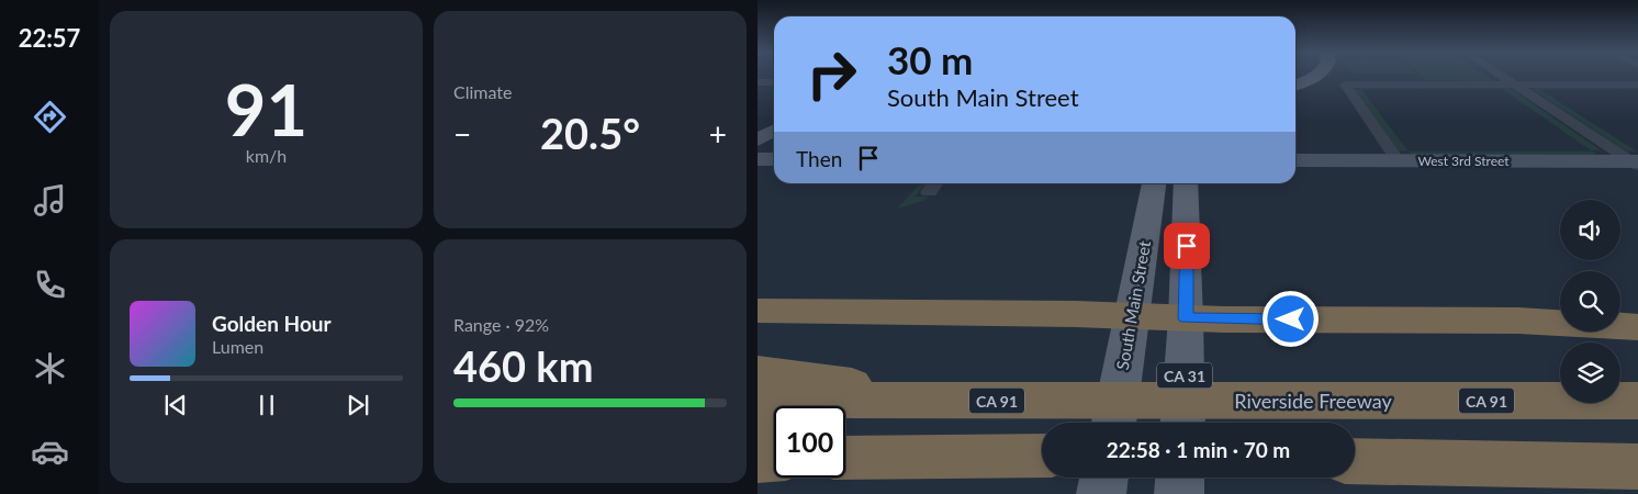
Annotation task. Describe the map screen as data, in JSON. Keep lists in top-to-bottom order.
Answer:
{
  "streets": {
    "highway": ["CA 91", "Riverside Freeway"],
    "main road": ["South Main Street", "CA 31"],
    "street": ["West 3rd Street"]
  },
  "page": {
    "tabs": "22:57",
    "tile": [
      ["91", "km/h"],
      "Climate",
      ["Range · 92%", "460 km"]
    ],
    "turn": ["30 m", "South Main Street"],
    "heat": ["−", "20.5°", "+"],
    "then": "Then",
    "song": ["Golden Hour", "Lumen"],
    "limit": "100",
    "trip": "22:58 · 1 min · 70 m"
  }
}
